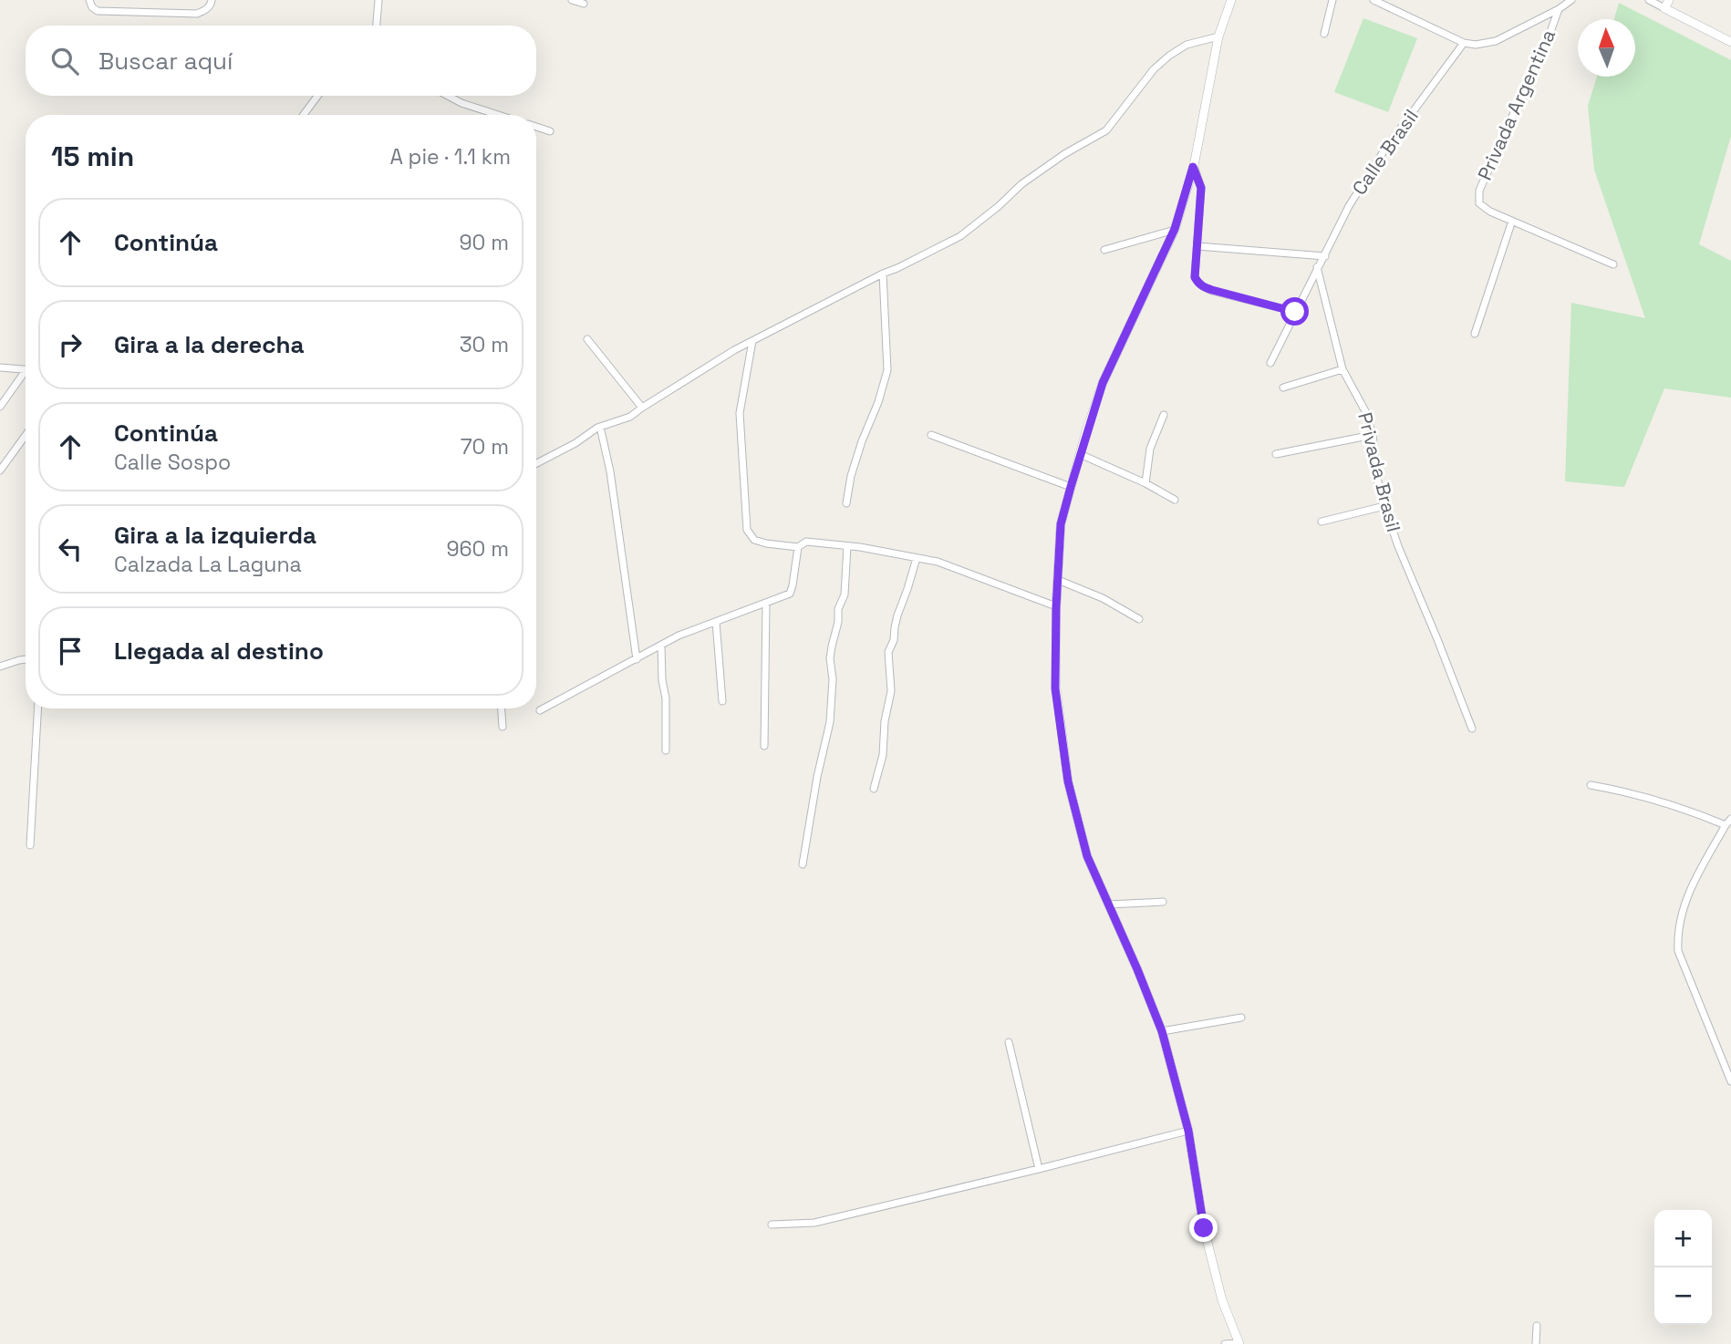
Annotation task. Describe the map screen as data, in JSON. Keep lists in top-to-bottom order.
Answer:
{
  "streets": {
    "street": ["Privada Argentina", "Calle Brasil", "Privada Brasil"]
  },
  "crossings": [
    ["Calle Brasil", "Privada Brasil"]
  ],
  "north": "top",
  "page": {
    "search": "Buscar aquí",
    "heading": ["15 min", "A pie · 1.1 km"],
    "list": [
      ["Continúa", "90 m"],
      ["Gira a la derecha", "30 m"],
      ["Continúa", "Calle Sospo", "70 m"],
      ["Gira a la izquierda", "Calzada La Laguna", "960 m"],
      "Llegada al destino"
    ],
    "map_buttons": ["+", "−"]
  }
}
